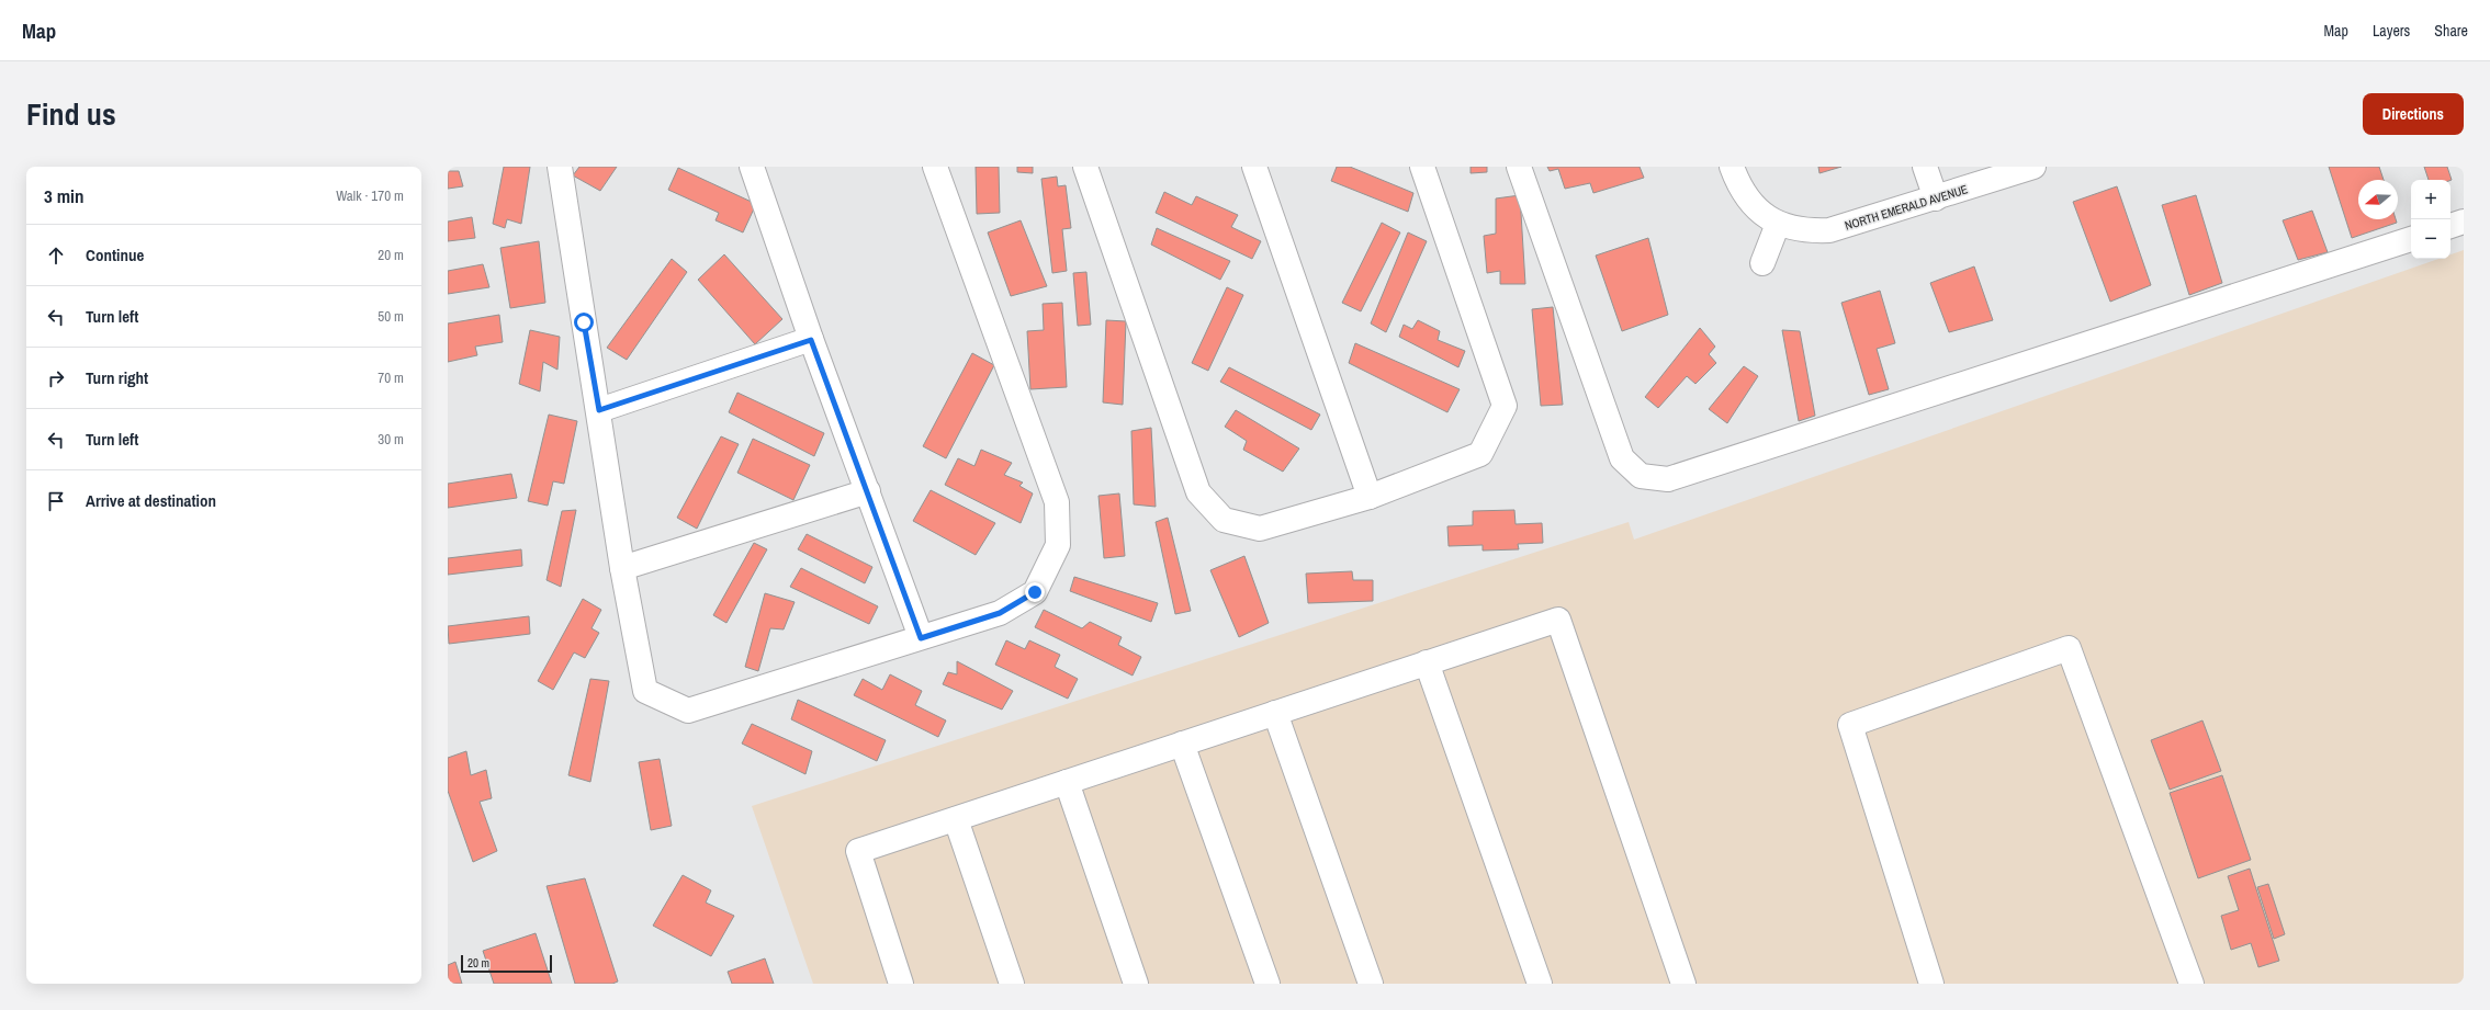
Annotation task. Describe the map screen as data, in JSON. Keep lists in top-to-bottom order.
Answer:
{
  "streets": {
    "street": ["NORTH EMERALD AVENUE"]
  },
  "scale_bar": "20 m",
  "north": "left",
  "page": {
    "header": "Map",
    "nav": ["Map", "Layers", "Share"],
    "title": "Find us",
    "buttons": "Directions",
    "heading": ["3 min", "Walk · 170 m"],
    "map_buttons": ["+", "−"],
    "list": [
      ["Continue", "20 m"],
      ["Turn left", "50 m"],
      ["Turn right", "70 m"],
      ["Turn left", "30 m"],
      "Arrive at destination"
    ],
    "scale": "20 m"
  }
}
